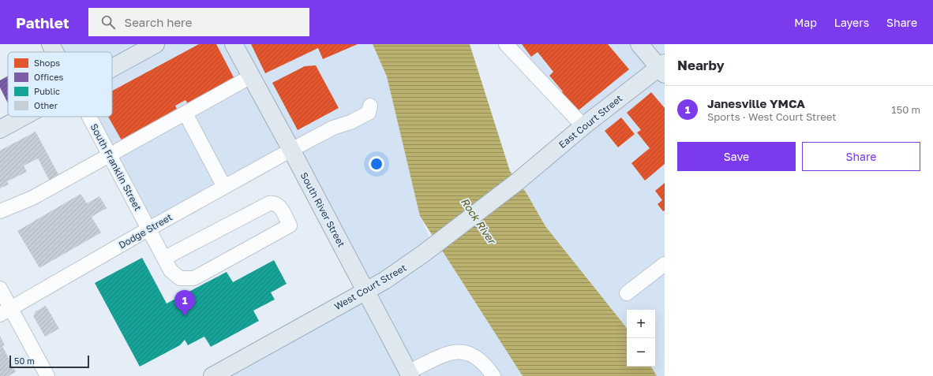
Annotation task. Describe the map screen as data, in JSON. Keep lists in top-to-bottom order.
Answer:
{
  "streets": {
    "main road": ["East Court Street", "South River Street", "West Court Street"],
    "street": ["South Franklin Street", "Dodge Street"]
  },
  "crossings": [
    ["East Court Street", "West Court Street"],
    ["South Franklin Street", "Dodge Street"],
    ["South River Street", "Dodge Street"],
    ["South River Street", "West Court Street"]
  ],
  "water": ["Rock River"],
  "legend": [
    "Shops",
    "Offices",
    "Public",
    "Other"
  ],
  "scale_bar": "50 m",
  "page": {
    "header": "Pathlet",
    "search": "Search here",
    "nav": ["Map", "Layers", "Share"],
    "heading": "Nearby",
    "list": [
      {
        "mark": "1",
        "name": "Janesville YMCA",
        "note": "Sports · West Court Street",
        "value": "150 m"
      }
    ],
    "buttons": ["Save", "Share"],
    "pins": "1",
    "map_buttons": ["+", "−"],
    "scale": "50 m"
  }
}
